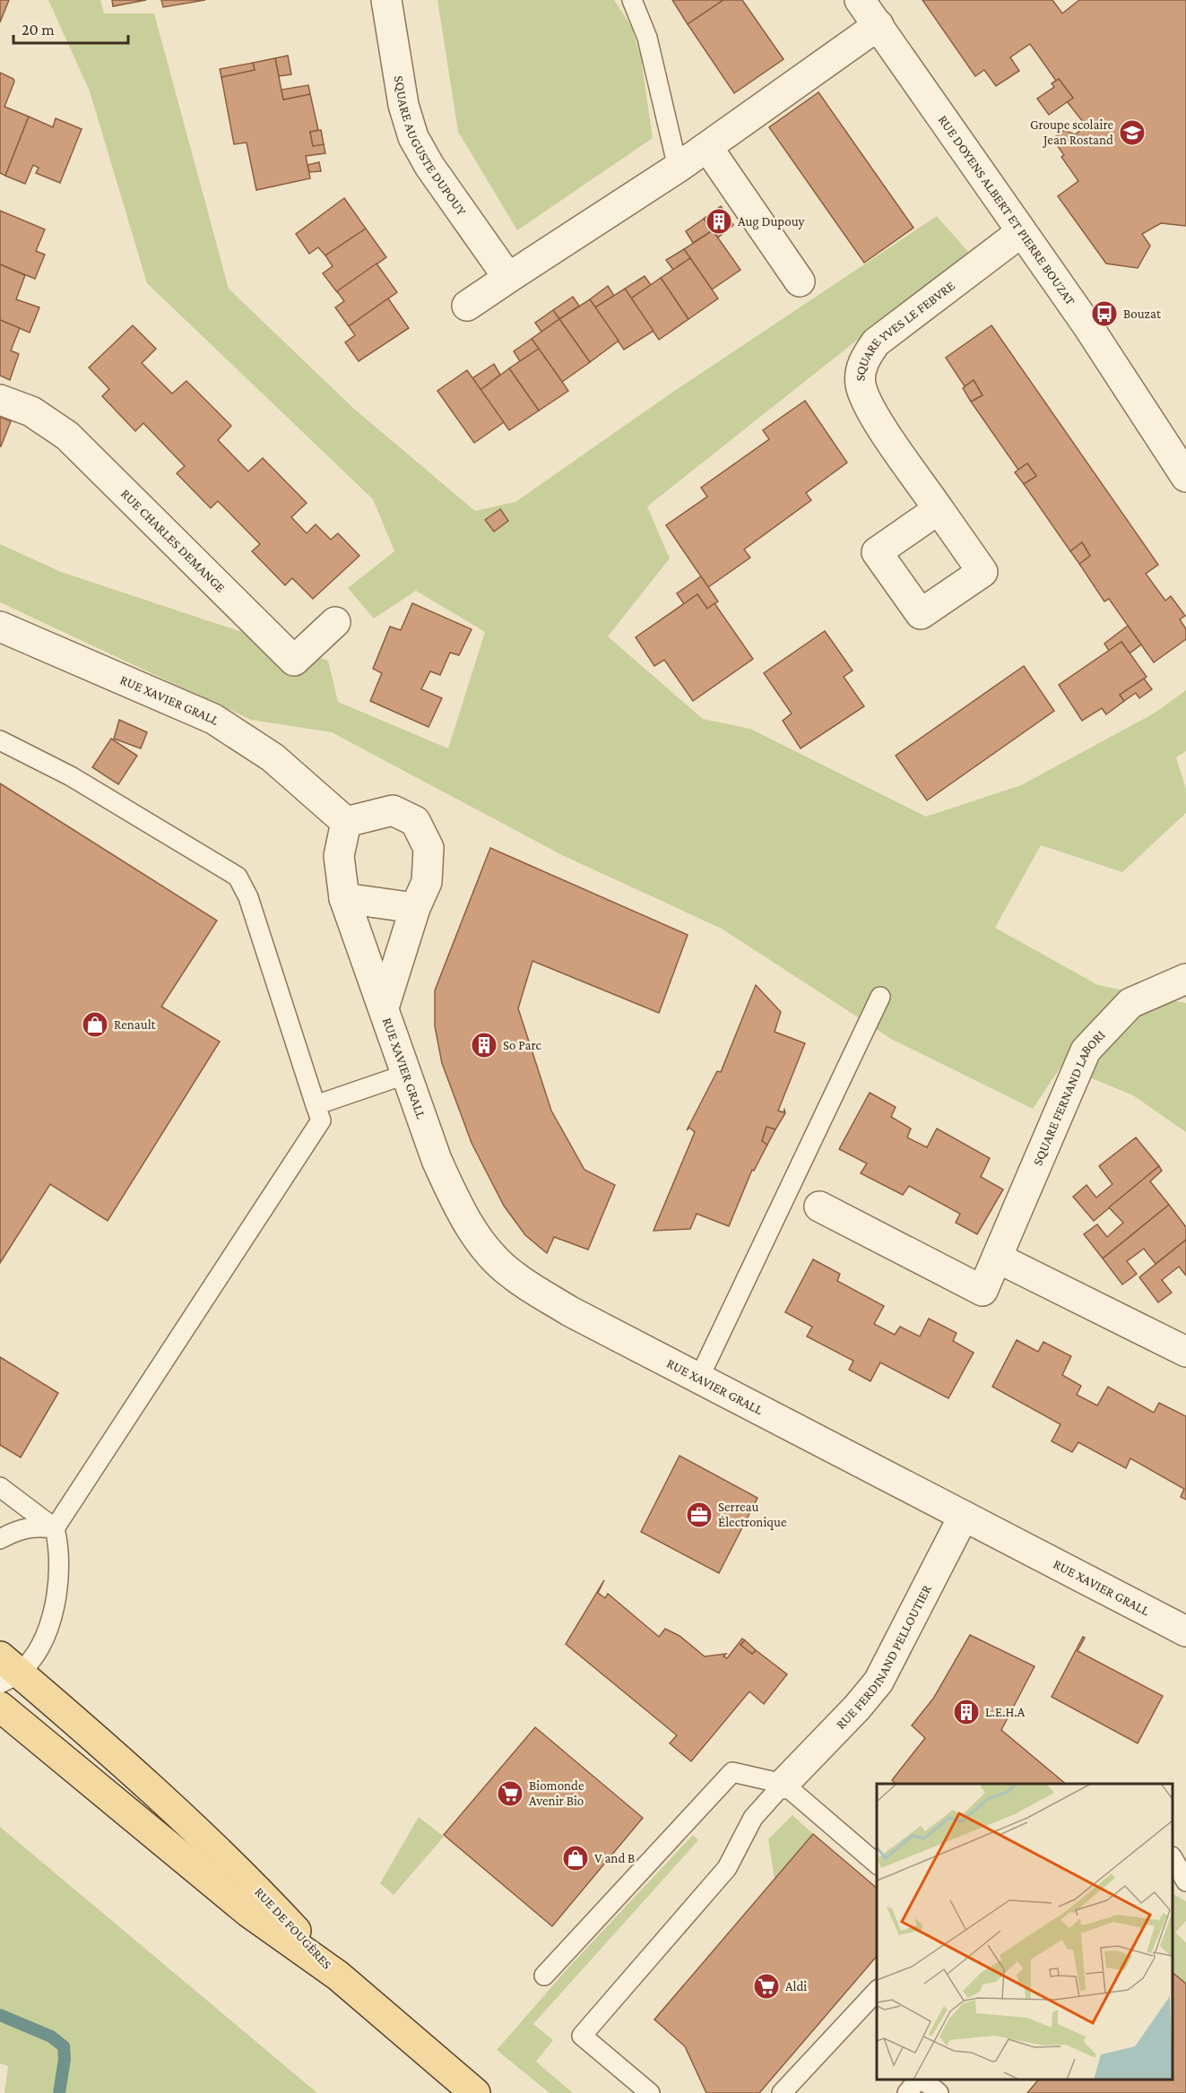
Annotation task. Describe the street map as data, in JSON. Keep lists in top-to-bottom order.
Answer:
{
  "streets": {
    "main road": ["RUE DE FOUGÈRES"],
    "street": [
      "SQUARE AUGUSTE DUPOUY",
      "RUE DOYENS ALBERT ET PIERRE BOUZAT",
      "SQUARE YVES LE FEBVRE",
      "RUE CHARLES DEMANGE",
      "RUE XAVIER GRALL",
      "SQUARE FERNAND LABORI",
      "RUE FERDINAND PELLOUTIER"
    ]
  },
  "crossings": [
    ["RUE DOYENS ALBERT ET PIERRE BOUZAT", "SQUARE YVES LE FEBVRE"],
    ["RUE XAVIER GRALL", "RUE FERDINAND PELLOUTIER"]
  ],
  "places": {
    "school or university": ["Groupe scolaire Jean Rostand"],
    "building": ["Aug Dupouy", "So Parc", "L.E.H.A"],
    "bus stop": ["Bouzat"],
    "shop": ["Renault", "V and B"],
    "office": ["Serreau Électronique"],
    "supermarket": ["Biomonde Avenir Bio", "Aldi"]
  },
  "scale_bar": "20 m"
}
